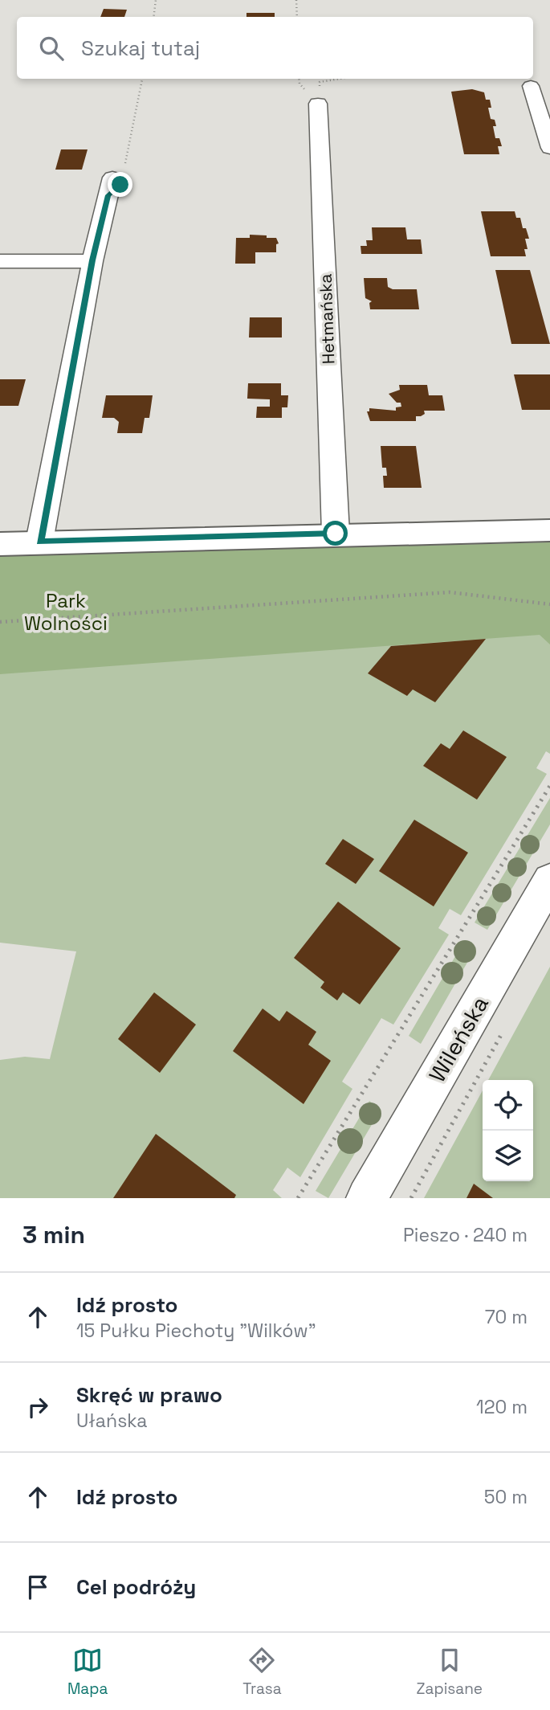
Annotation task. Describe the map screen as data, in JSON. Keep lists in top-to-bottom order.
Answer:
{
  "streets": {
    "street": ["Hetmańska", "Wileńska"]
  },
  "parks": ["Park Wolności"],
  "page": {
    "search": "Szukaj tutaj",
    "heading": ["3 min", "Pieszo · 240 m"],
    "list": [
      ["Idź prosto", "15 Pułku Piechoty \"Wilków\"", "70 m"],
      ["Skręć w prawo", "Ułańska", "120 m"],
      ["Idź prosto", "50 m"],
      "Cel podróży"
    ],
    "nav": ["Mapa", "Trasa", "Zapisane"]
  }
}
